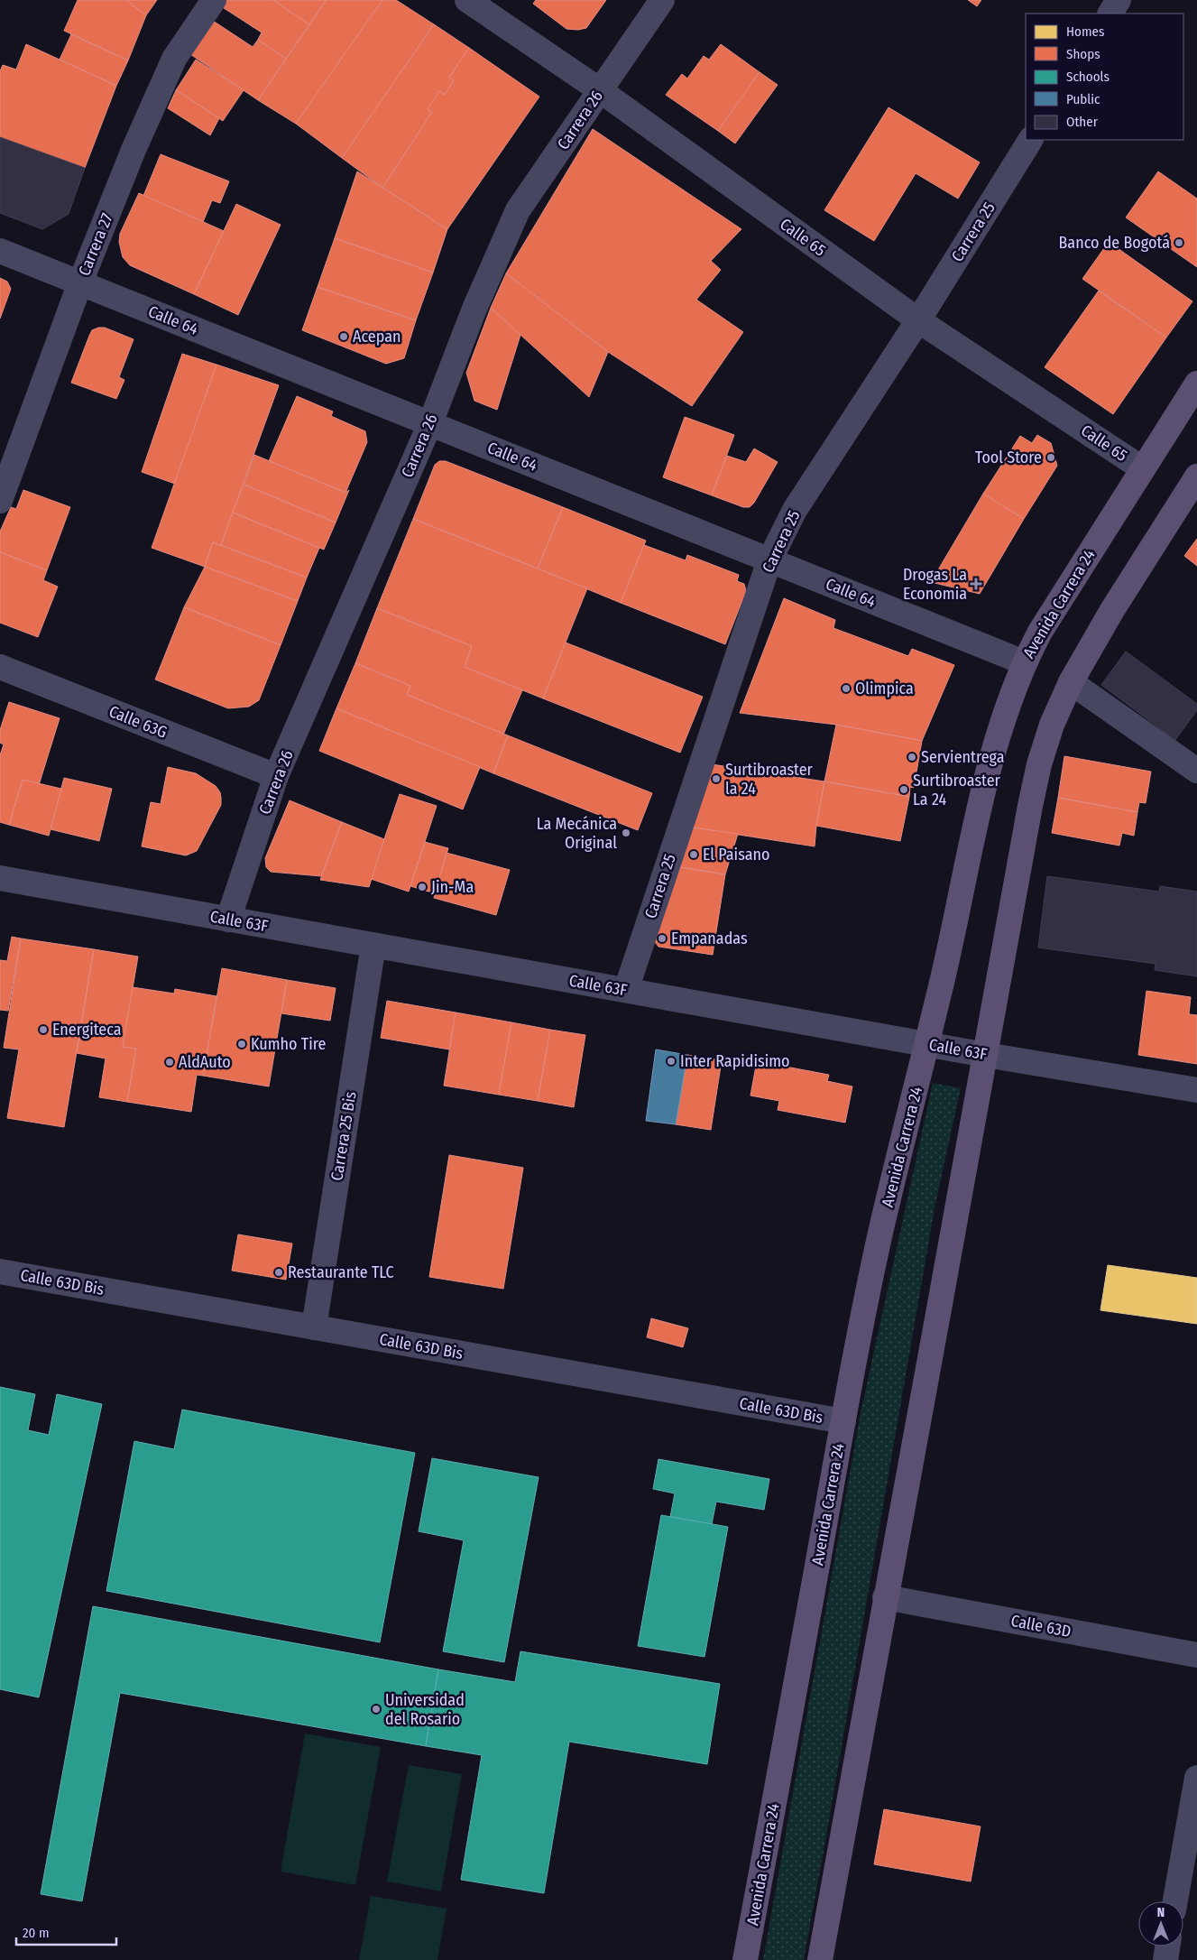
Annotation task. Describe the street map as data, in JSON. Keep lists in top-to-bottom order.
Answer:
{
  "streets": {
    "main road": ["Avenida Carrera 24"],
    "street": [
      "Carrera 26",
      "Carrera 25",
      "Calle 65",
      "Carrera 27",
      "Calle 64",
      "Calle 63G",
      "Calle 63F",
      "Carrera 25 Bis",
      "Calle 63D Bis",
      "Calle 63D"
    ]
  },
  "crossings": [
    ["Carrera 26", "Calle 65"],
    ["Carrera 26", "Calle 64"],
    ["Carrera 26", "Calle 63G"],
    ["Carrera 26", "Calle 63F"],
    ["Carrera 25", "Calle 65"],
    ["Carrera 25", "Calle 64"],
    ["Carrera 25", "Calle 63F"],
    ["Calle 65", "Avenida Carrera 24"],
    ["Carrera 27", "Calle 64"],
    ["Calle 64", "Avenida Carrera 24"],
    ["Avenida Carrera 24", "Calle 63F"],
    ["Avenida Carrera 24", "Calle 63D Bis"],
    ["Calle 63F", "Carrera 25 Bis"],
    ["Carrera 25 Bis", "Calle 63D Bis"]
  ],
  "places": {
    "other": [
      "Banco de Bogotá",
      "Acepan",
      "Tool Store",
      "Olimpica",
      "Servientrega",
      "Surtibroaster la 24",
      "Surtibroaster La 24",
      "La Mecánica Original",
      "El Paisano",
      "Jin-Ma",
      "Empanadas",
      "Energiteca",
      "Kumho Tire",
      "Inter Rapidisimo",
      "AldAuto",
      "Restaurante TLC",
      "Universidad del Rosario"
    ],
    "health": ["Drogas La Economia"]
  },
  "legend": [
    "Homes",
    "Shops",
    "Schools",
    "Public",
    "Other"
  ],
  "scale_bar": "20 m",
  "north": "top"
}
